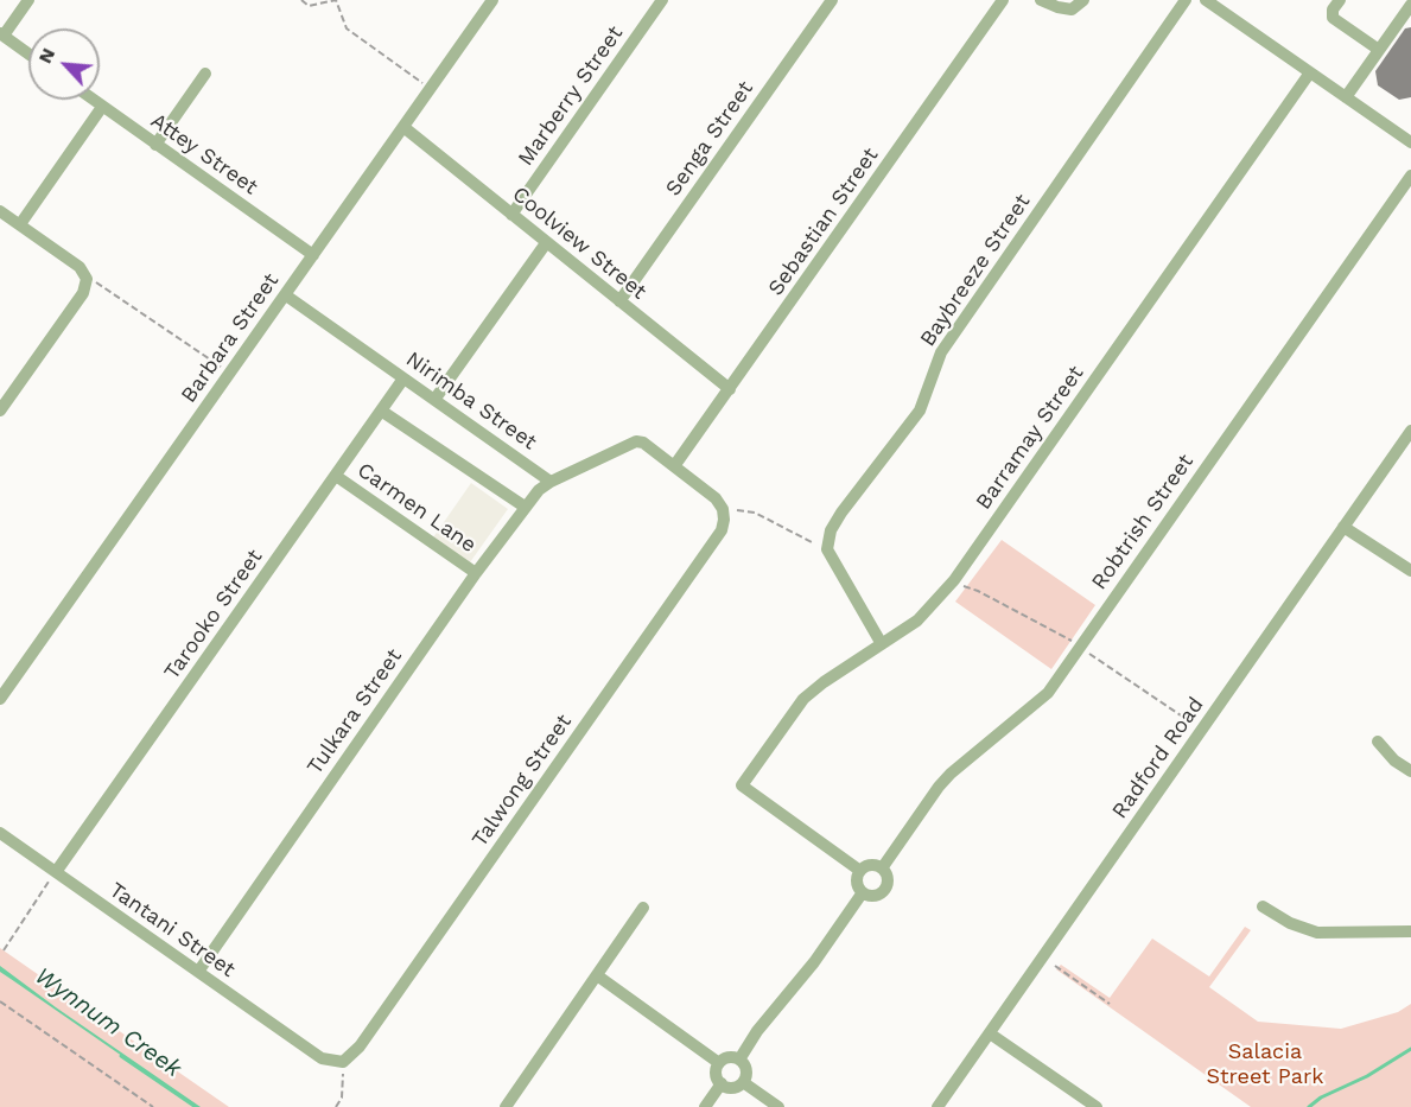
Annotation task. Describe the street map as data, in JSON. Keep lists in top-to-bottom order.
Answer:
{
  "streets": {
    "street": [
      "Marberry Street",
      "Senga Street",
      "Attey Street",
      "Sebastian Street",
      "Coolview Street",
      "Baybreeze Street",
      "Barbara Street",
      "Nirimba Street",
      "Barramay Street",
      "Carmen Lane",
      "Robtrish Street",
      "Tarooko Street",
      "Tulkara Street",
      "Radford Road",
      "Talwong Street",
      "Tantani Street"
    ]
  },
  "crossings": [
    ["Marberry Street", "Coolview Street"],
    ["Senga Street", "Coolview Street"],
    ["Attey Street", "Barbara Street"],
    ["Sebastian Street", "Coolview Street"],
    ["Coolview Street", "Barbara Street"],
    ["Barbara Street", "Nirimba Street"],
    ["Nirimba Street", "Tarooko Street"],
    ["Nirimba Street", "Tulkara Street"],
    ["Barramay Street", "Robtrish Street"],
    ["Carmen Lane", "Tarooko Street"],
    ["Carmen Lane", "Tulkara Street"],
    ["Tarooko Street", "Tantani Street"],
    ["Tulkara Street", "Tantani Street"],
    ["Talwong Street", "Tantani Street"]
  ],
  "water": ["Wynnum Creek"],
  "parks": ["Salacia Street Park"],
  "north": "top left"
}
